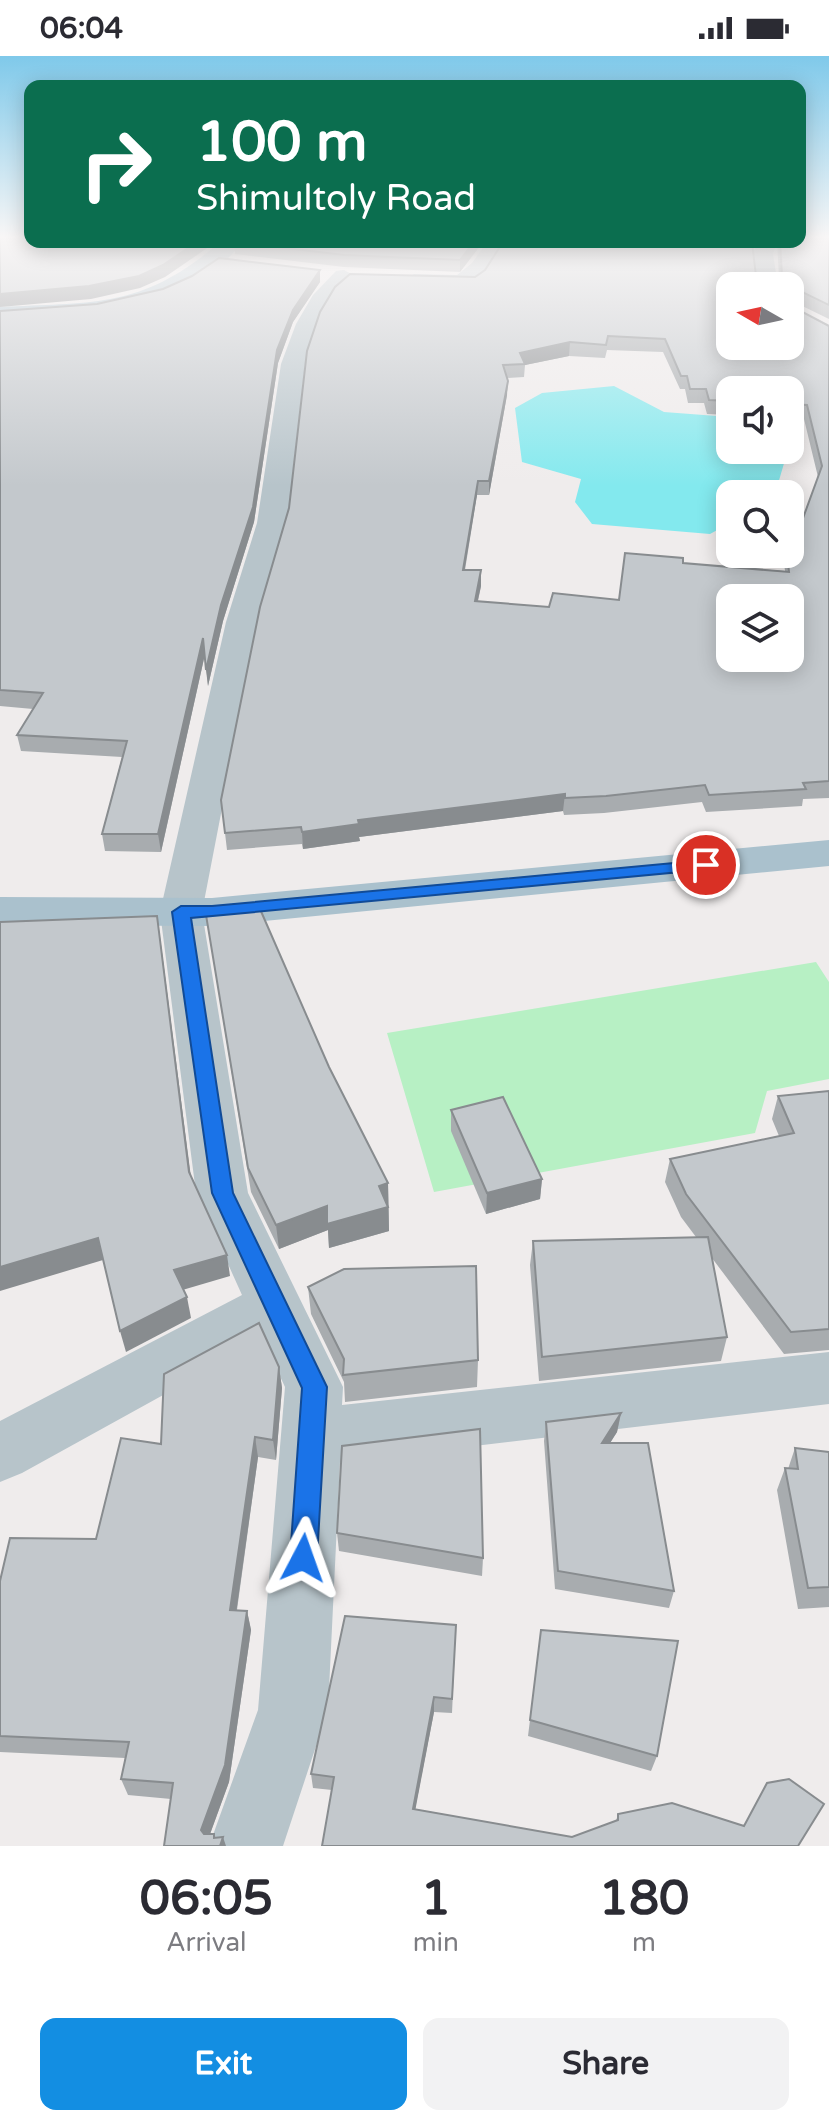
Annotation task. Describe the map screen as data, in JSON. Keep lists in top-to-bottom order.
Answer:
{
  "north": "left",
  "page": {
    "status": "06:04",
    "turn": ["100 m", "Shimultoly Road"],
    "eta": [
      "06:05",
      "Arrival",
      "1",
      "min",
      "180",
      "m"
    ],
    "buttons": ["Exit", "Share"]
  }
}
